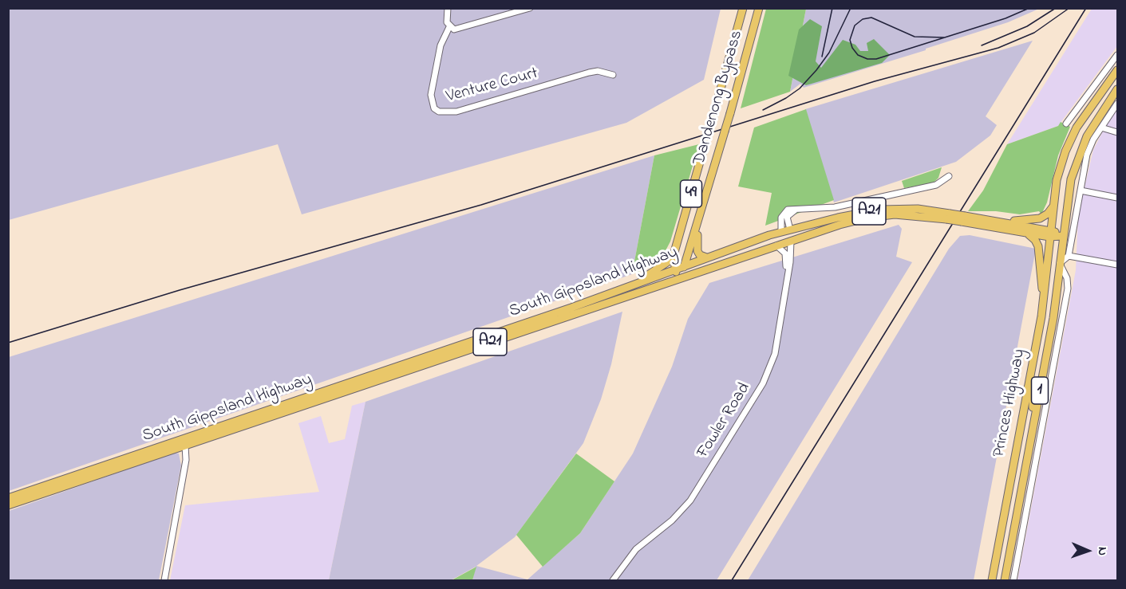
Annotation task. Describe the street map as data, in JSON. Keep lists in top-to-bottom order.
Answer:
{
  "streets": {
    "highway": [
      "Dandenong Bypass",
      "49",
      "A21",
      "South Gippsland Highway",
      "1",
      "Princes Highway"
    ],
    "street": ["Venture Court", "Fowler Road"]
  },
  "crossings": [
    ["Dandenong Bypass", "49"],
    ["Dandenong Bypass", "South Gippsland Highway"],
    ["49", "South Gippsland Highway"],
    ["South Gippsland Highway", "1"],
    ["South Gippsland Highway", "Princes Highway"],
    ["South Gippsland Highway", "Fowler Road"],
    ["1", "Princes Highway"]
  ],
  "north": "right"
}
